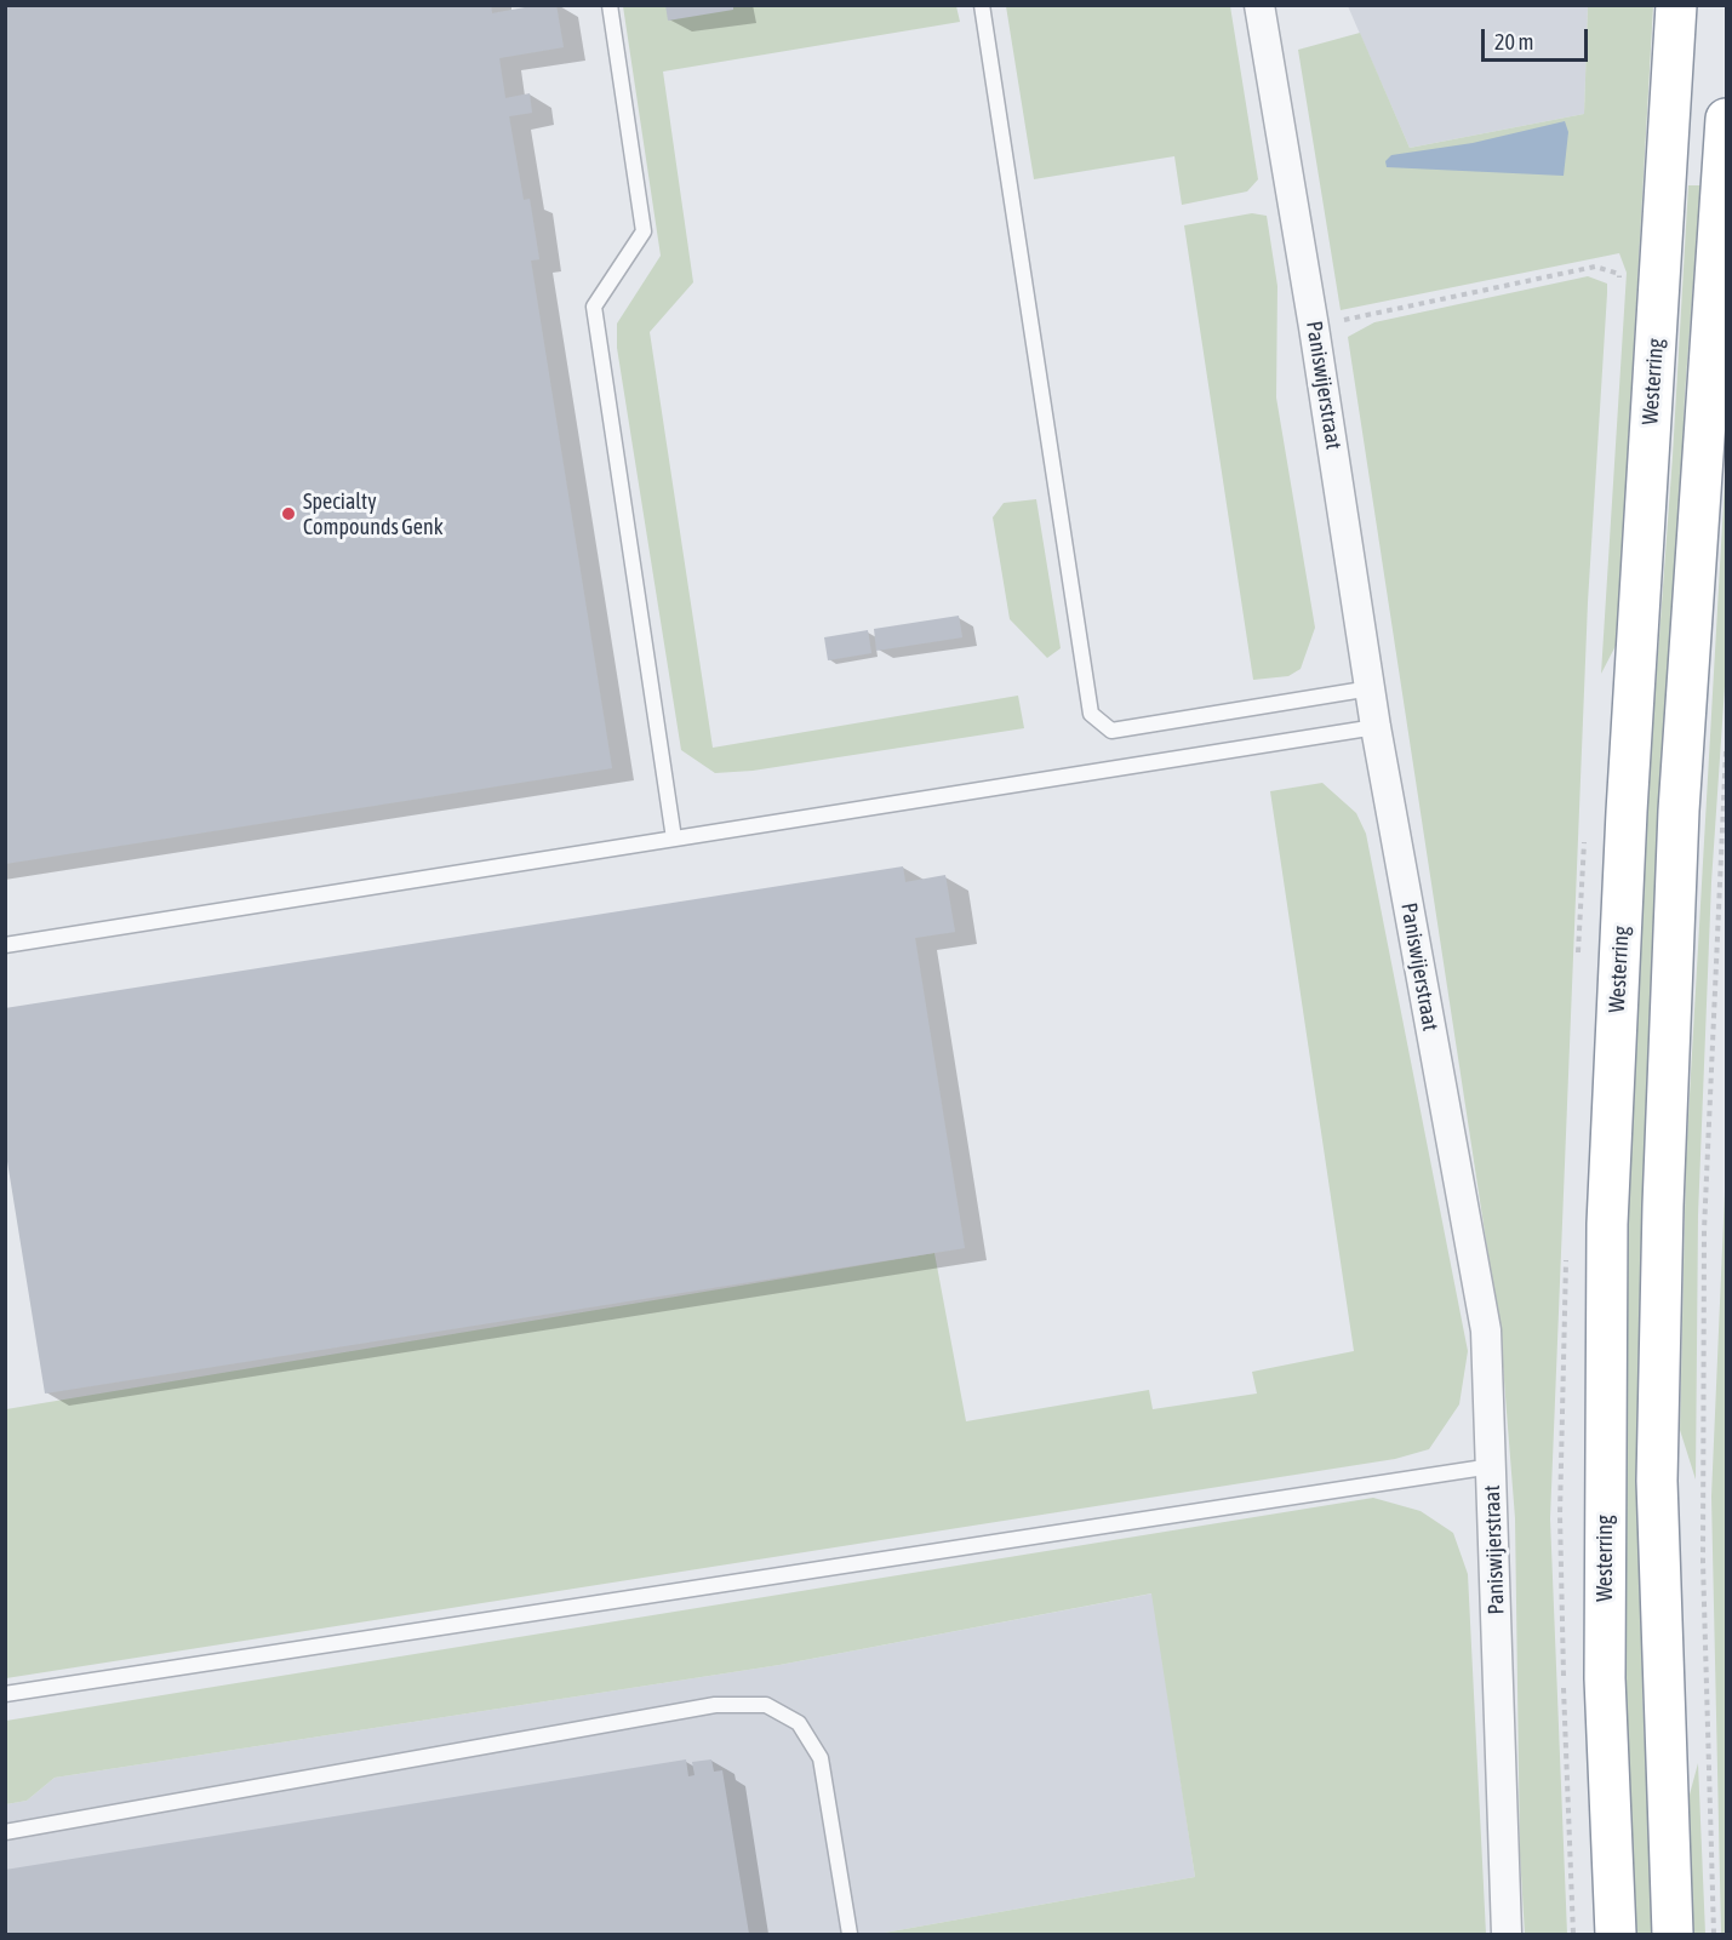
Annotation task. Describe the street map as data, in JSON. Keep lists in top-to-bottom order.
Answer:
{
  "streets": {
    "highway": ["Westerring"],
    "street": ["Paniswijerstraat"]
  },
  "places": ["Specialty Compounds Genk"],
  "scale_bar": "20 m"
}
